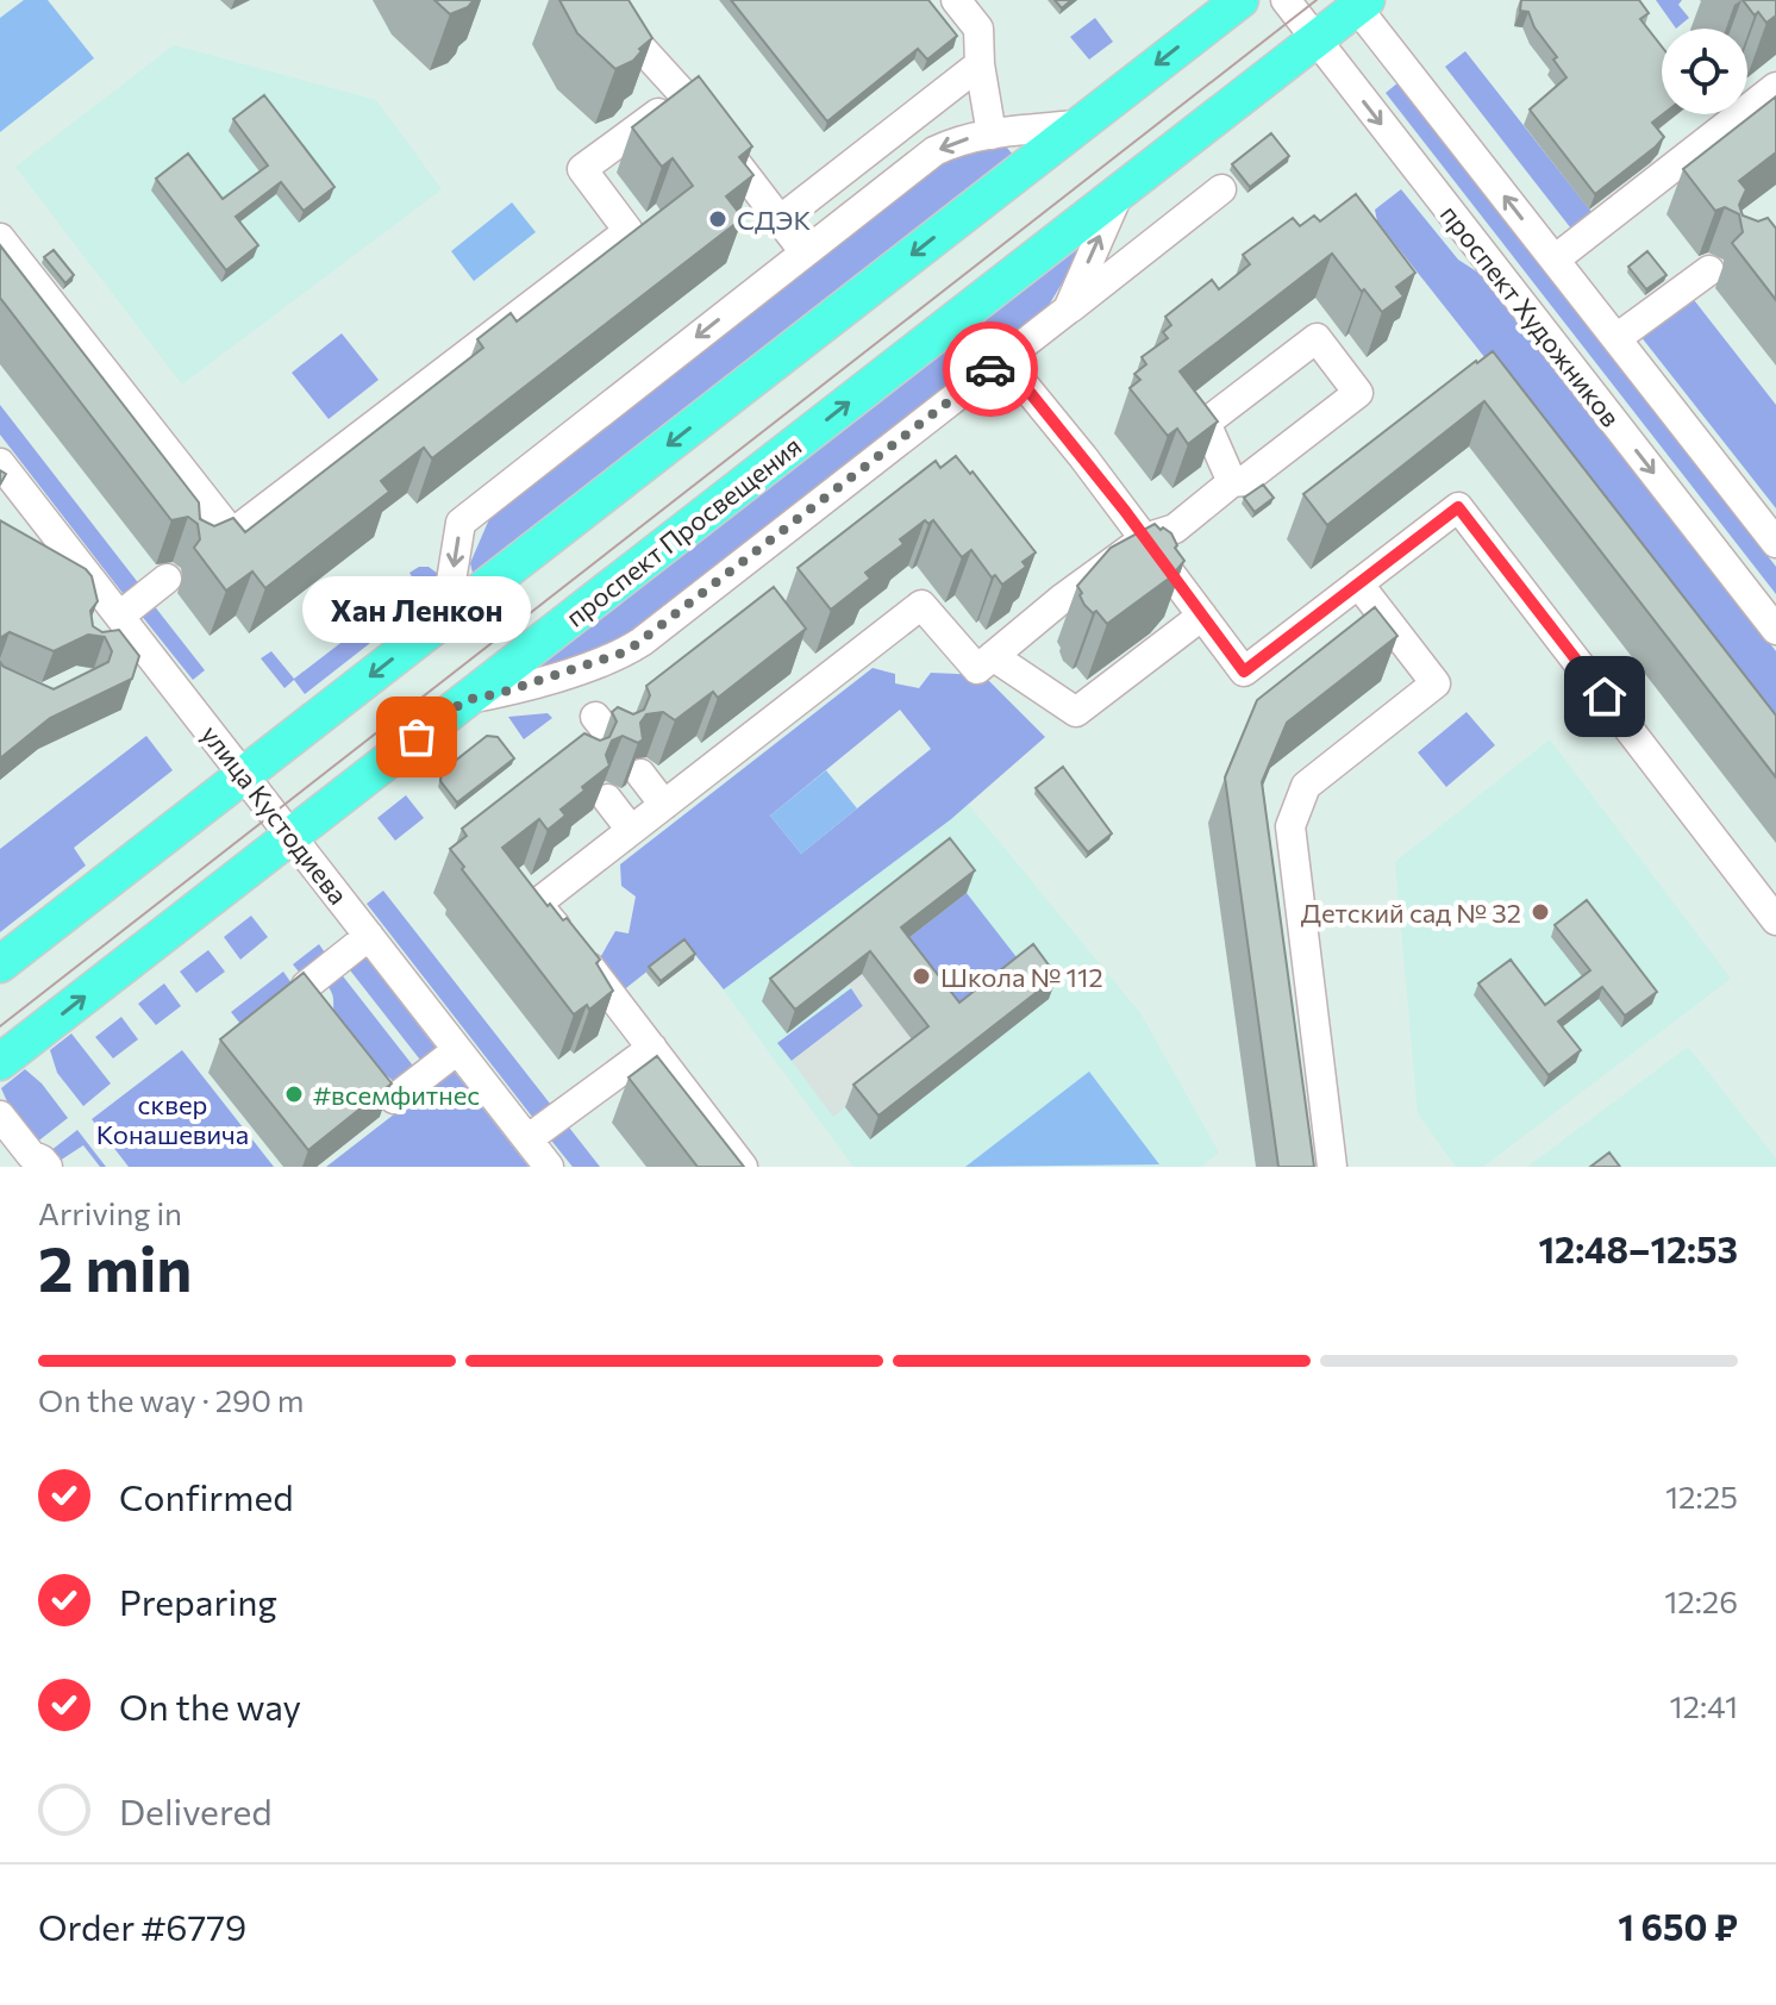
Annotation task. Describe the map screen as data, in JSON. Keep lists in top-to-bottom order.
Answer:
{
  "streets": {
    "main road": ["проспект Просвещения"],
    "street": ["проспект Художников", "улица Кустодиева"]
  },
  "crossings": [
    ["проспект Художников", "проспект Просвещения"],
    ["проспект Просвещения", "улица Кустодиева"]
  ],
  "parks": ["сквер Конашевича"],
  "places": [
    "СДЭК",
    "Хан Ленкон",
    "Детский сад № 32",
    "Школа № 112",
    "#всемфитнес"
  ],
  "page": {
    "bubble": "Хан Ленкон",
    "heading": ["2 min", "Arriving in", "12:48–12:53"],
    "panel": ["Order #6779", "1 650 ₽"],
    "bar": "On the way · 290 m",
    "list": [
      ["Confirmed", "12:25"],
      ["Preparing", "12:26"],
      ["On the way", "12:41"],
      "Delivered"
    ]
  }
}
